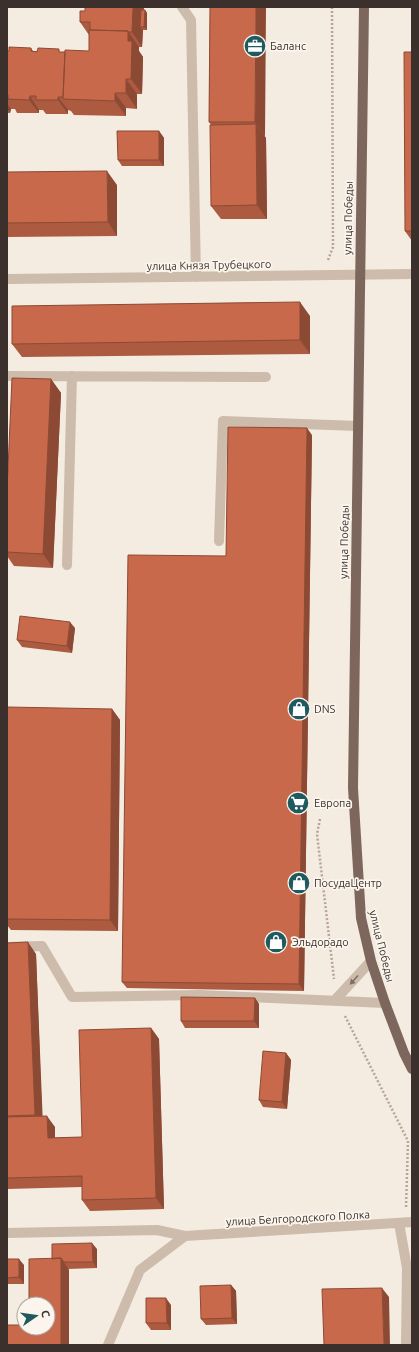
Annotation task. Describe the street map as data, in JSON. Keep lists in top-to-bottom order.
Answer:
{
  "streets": {
    "main road": ["улица Победы"],
    "street": ["улица Князя Трубецкого", "улица Белгородского Полка"]
  },
  "crossings": [
    ["улица Победы", "улица Князя Трубецкого"]
  ],
  "places": {
    "office": ["Баланс"],
    "shop": ["DNS", "ПосудаЦентр", "Эльдорадо"],
    "supermarket": ["Европа"]
  },
  "north": "right"
}
